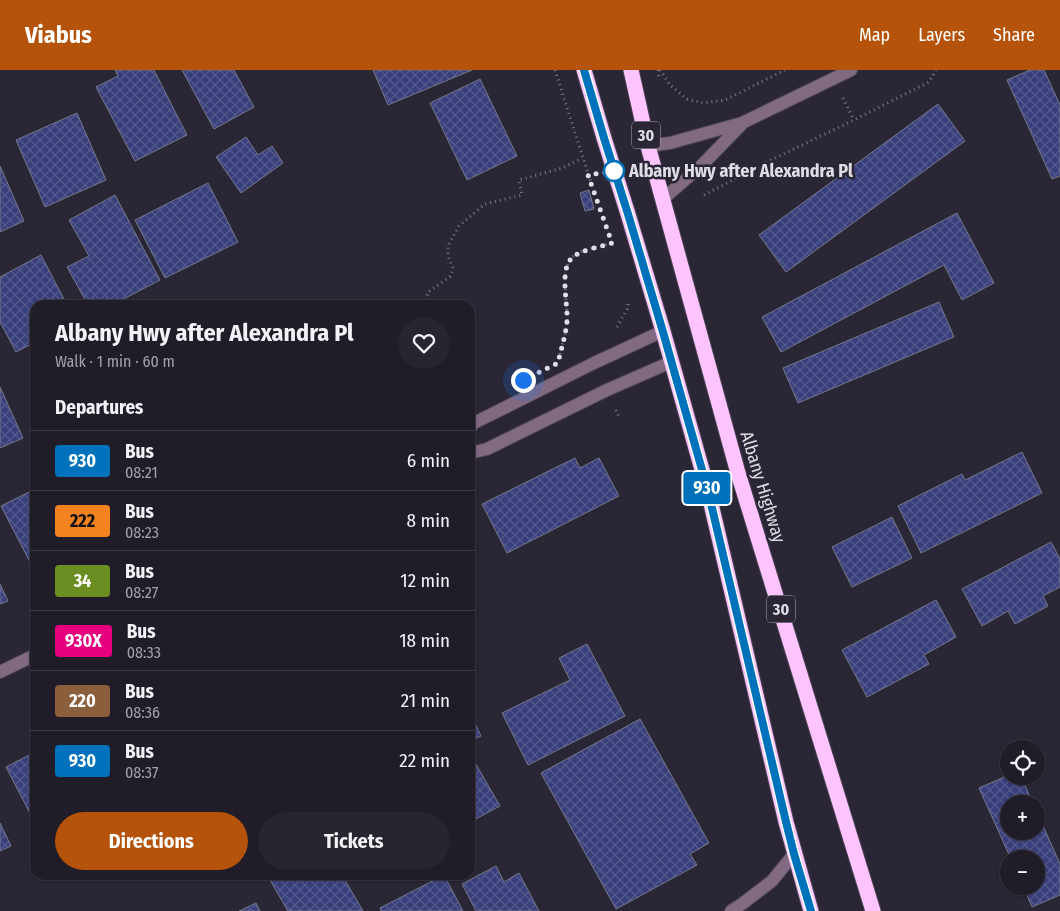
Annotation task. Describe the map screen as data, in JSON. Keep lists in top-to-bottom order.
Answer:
{
  "streets": {
    "highway": ["30", "Albany Highway"]
  },
  "places": ["Albany Hwy after Alexandra Pl"],
  "lines": ["bus line 930"],
  "page": {
    "header": "Viabus",
    "nav": ["Map", "Layers", "Share"],
    "on_map": "930",
    "heading": [
      ["Albany Hwy after Alexandra Pl", "Walk · 1 min · 60 m"],
      "Departures"
    ],
    "list": [
      {
        "mark": "930",
        "name": "Bus",
        "note": "08:21",
        "value": "6 min"
      },
      {
        "mark": "222",
        "name": "Bus",
        "note": "08:23",
        "value": "8 min"
      },
      {
        "mark": "34",
        "name": "Bus",
        "note": "08:27",
        "value": "12 min"
      },
      {
        "mark": "930X",
        "name": "Bus",
        "note": "08:33",
        "value": "18 min"
      },
      {
        "mark": "220",
        "name": "Bus",
        "note": "08:36",
        "value": "21 min"
      },
      {
        "mark": "930",
        "name": "Bus",
        "note": "08:37",
        "value": "22 min"
      }
    ],
    "map_buttons": ["+", "−"],
    "buttons": ["Directions", "Tickets"]
  }
}
